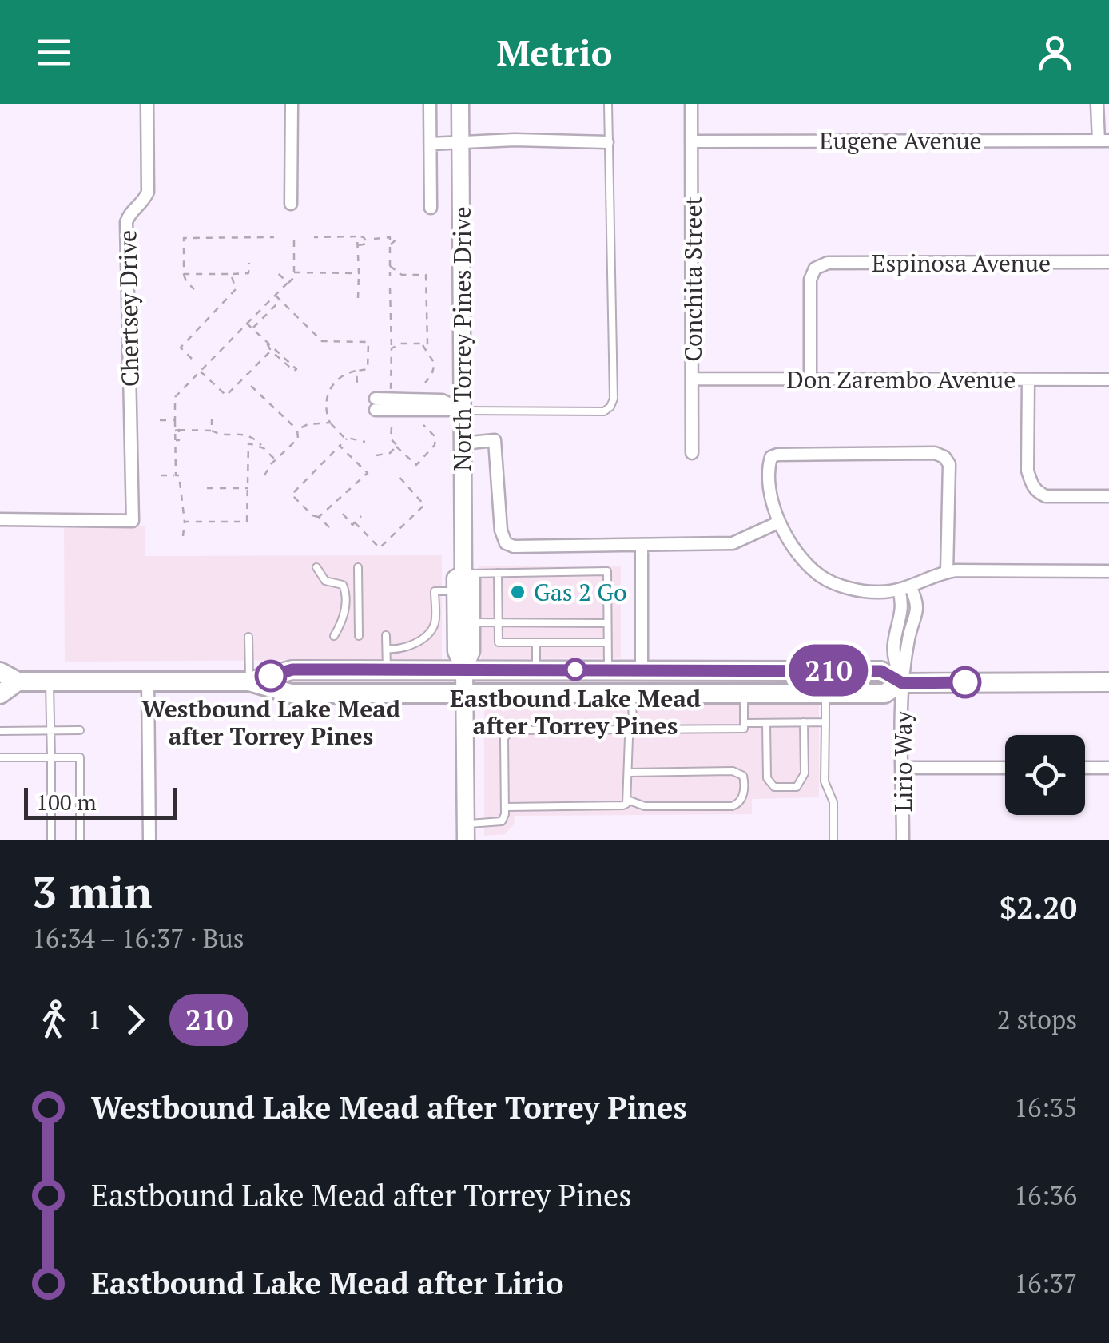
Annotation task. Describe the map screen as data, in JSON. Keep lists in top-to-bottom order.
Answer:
{
  "streets": {
    "main road": ["North Torrey Pines Drive"],
    "street": [
      "Eugene Avenue",
      "Espinosa Avenue",
      "Conchita Street",
      "Chertsey Drive",
      "Don Zarembo Avenue",
      "Lirio Way"
    ]
  },
  "crossings": [
    ["Eugene Avenue", "Conchita Street"],
    ["Espinosa Avenue", "Don Zarembo Avenue"],
    ["Conchita Street", "Don Zarembo Avenue"]
  ],
  "places": ["Gas 2 Go", "Eastbound Lake Mead after Torrey Pines", "Westbound Lake Mead after Torrey Pines"],
  "lines": ["bus line 210"],
  "scale_bar": "100 m",
  "page": {
    "header": "Metrio",
    "on_map": "210",
    "scale": "100 m",
    "heading": ["3 min", "16:34 – 16:37 · Bus", "$2.20"],
    "legs": ["1", "210", "2 stops"],
    "list": [
      {
        "name": "Westbound Lake Mead after Torrey Pines",
        "value": "16:35"
      },
      {
        "name": "Eastbound Lake Mead after Torrey Pines",
        "value": "16:36"
      },
      {
        "name": "Eastbound Lake Mead after Lirio",
        "value": "16:37"
      }
    ]
  }
}
